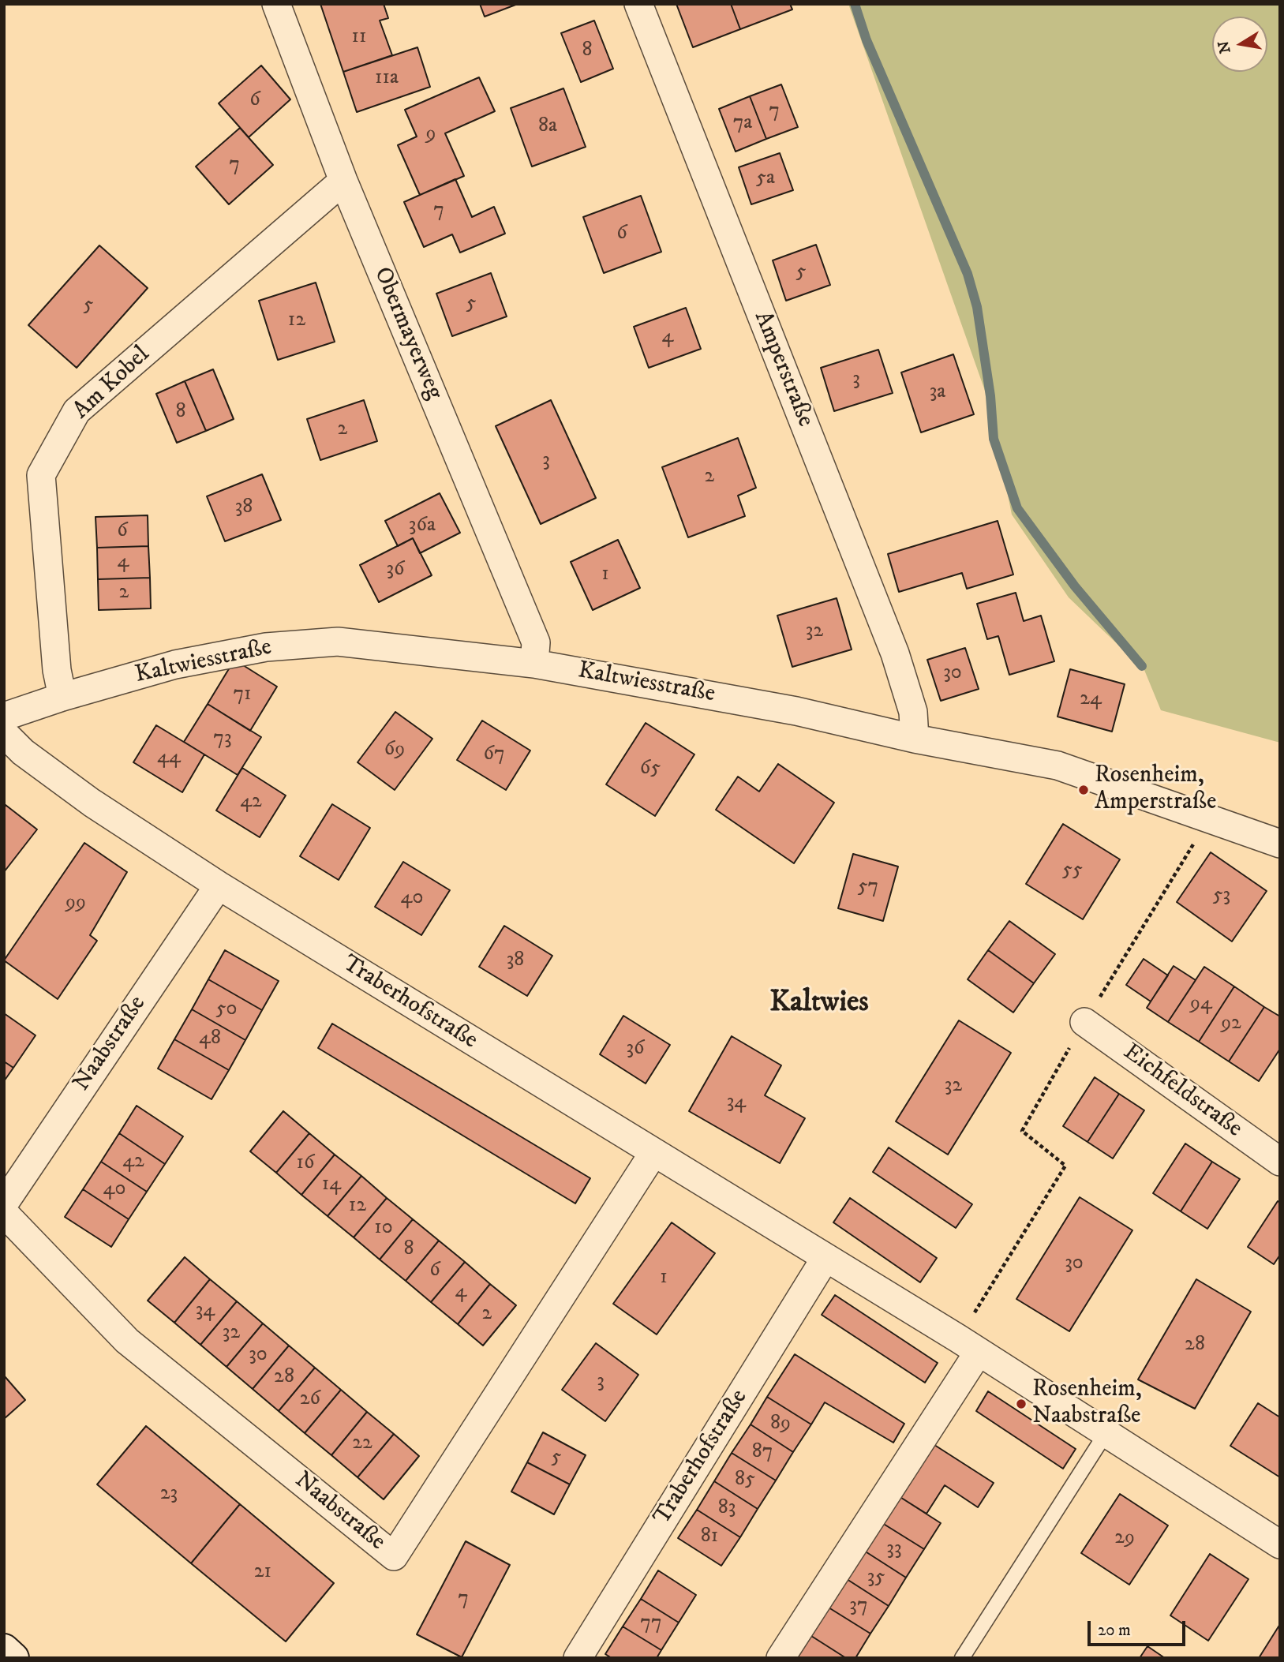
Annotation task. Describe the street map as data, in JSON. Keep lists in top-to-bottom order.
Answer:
{
  "streets": {
    "street": [
      "Obermayerweg",
      "Amperstraße",
      "Am Kobel",
      "Kaltwiesstraße",
      "Traberhofstraße",
      "Naabstraße",
      "Eichfeldstraße"
    ]
  },
  "crossings": [
    ["Obermayerweg", "Am Kobel"],
    ["Obermayerweg", "Kaltwiesstraße"],
    ["Amperstraße", "Kaltwiesstraße"],
    ["Am Kobel", "Kaltwiesstraße"],
    ["Traberhofstraße", "Naabstraße"]
  ],
  "districts": ["Kaltwies"],
  "places": ["Rosenheim, Amperstraße", "Rosenheim, Naabstraße"],
  "house_numbers": [
    "11",
    "8",
    "11a",
    "6",
    "7",
    "7a",
    "8a",
    "9",
    "7",
    "5a",
    "7",
    "6",
    "5",
    "5",
    "5",
    "12",
    "4",
    "3",
    "3a",
    "8",
    "2",
    "3",
    "2",
    "38",
    "36a",
    "6",
    "4",
    "36",
    "1",
    "2",
    "32",
    "30",
    "71",
    "24",
    "73",
    "69",
    "67",
    "44",
    "65",
    "42",
    "55",
    "57",
    "53",
    "40",
    "99",
    "38",
    "94",
    "50",
    "92",
    "48",
    "36",
    "32",
    "34",
    "42",
    "16",
    "14",
    "40",
    "12",
    "10",
    "8",
    "30",
    "6",
    "1",
    "4",
    "34",
    "2",
    "32",
    "28",
    "30",
    "28",
    "3",
    "26",
    "89",
    "22",
    "87",
    "5",
    "85",
    "23",
    "83",
    "81",
    "29",
    "33",
    "21",
    "35",
    "7",
    "37",
    "77"
  ],
  "scale_bar": "20 m",
  "north": "left"
}
